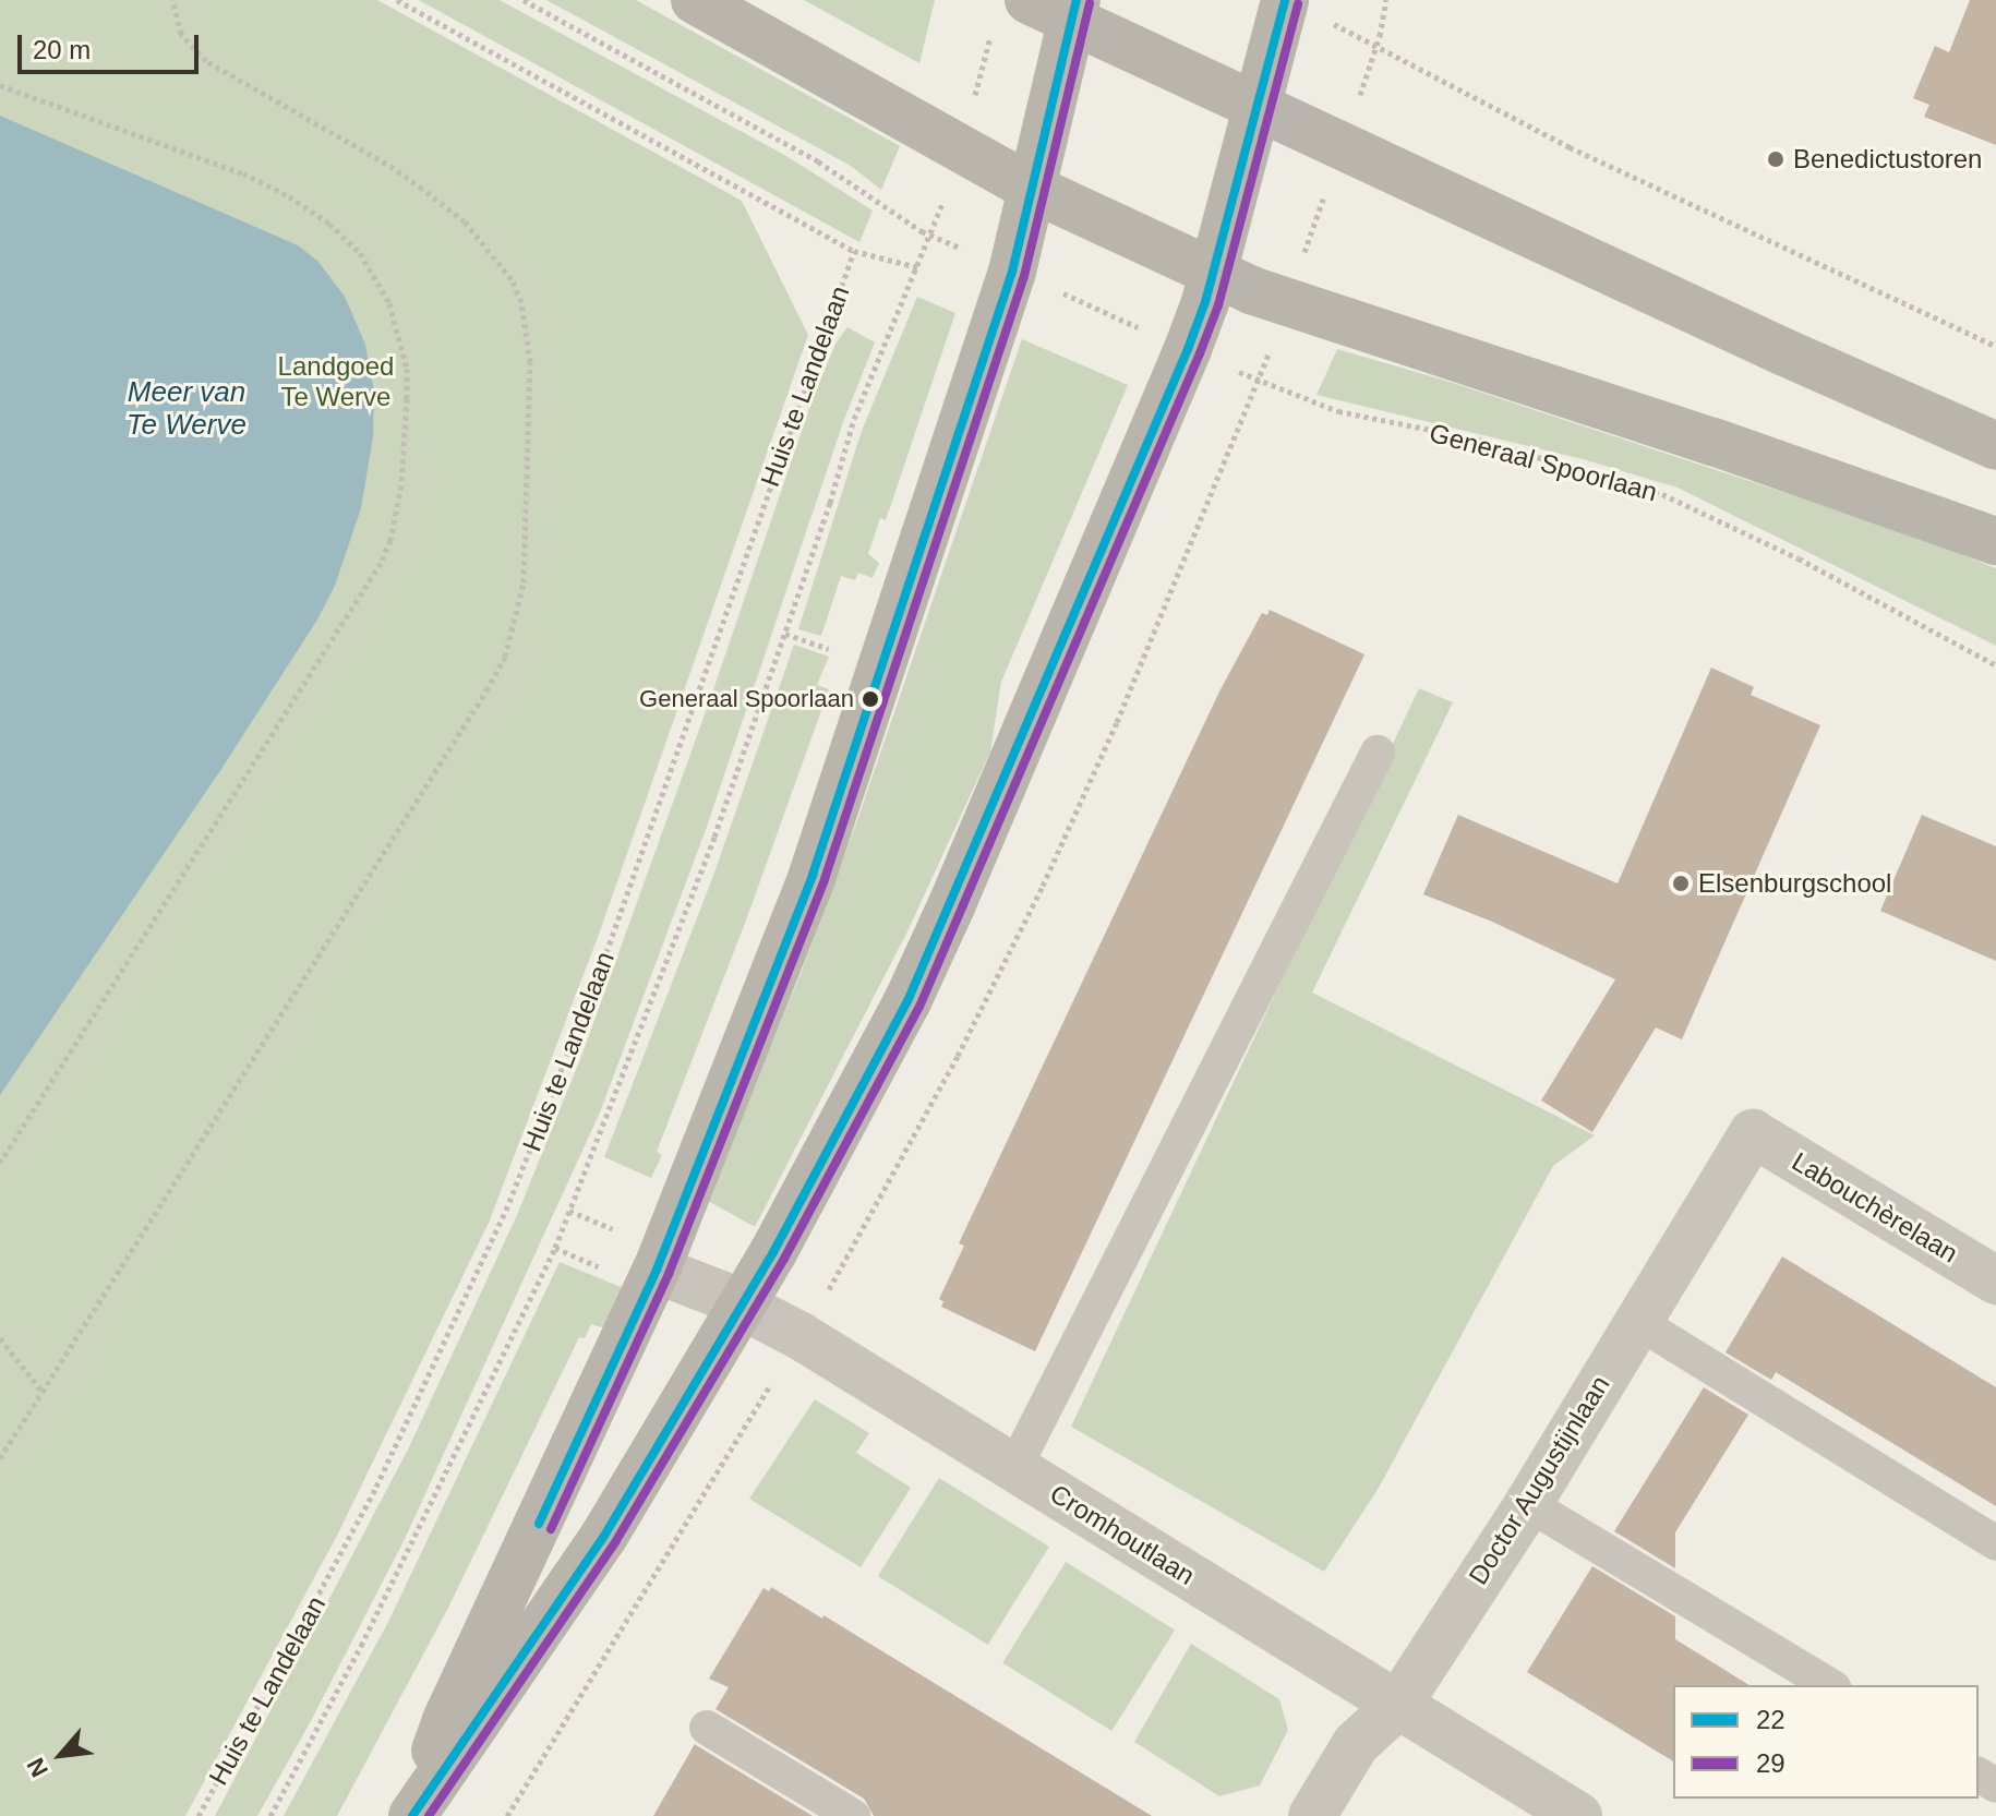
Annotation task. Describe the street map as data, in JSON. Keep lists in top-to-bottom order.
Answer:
{
  "streets": {
    "street": ["Labouchèrelaan", "Doctor Augustijnlaan", "Cromhoutlaan"],
    "path": ["Huis te Landelaan", "Generaal Spoorlaan"]
  },
  "crossings": [
    ["Labouchèrelaan", "Doctor Augustijnlaan"],
    ["Doctor Augustijnlaan", "Cromhoutlaan"]
  ],
  "water": ["Meer van Te Werve"],
  "parks": ["Landgoed Te Werve"],
  "places": ["Benedictustoren", "Generaal Spoorlaan", "Elsenburgschool"],
  "lines": ["transit line 22", "transit line 29"],
  "legend": ["22", "29"],
  "scale_bar": "20 m",
  "north": "bottom left"
}
